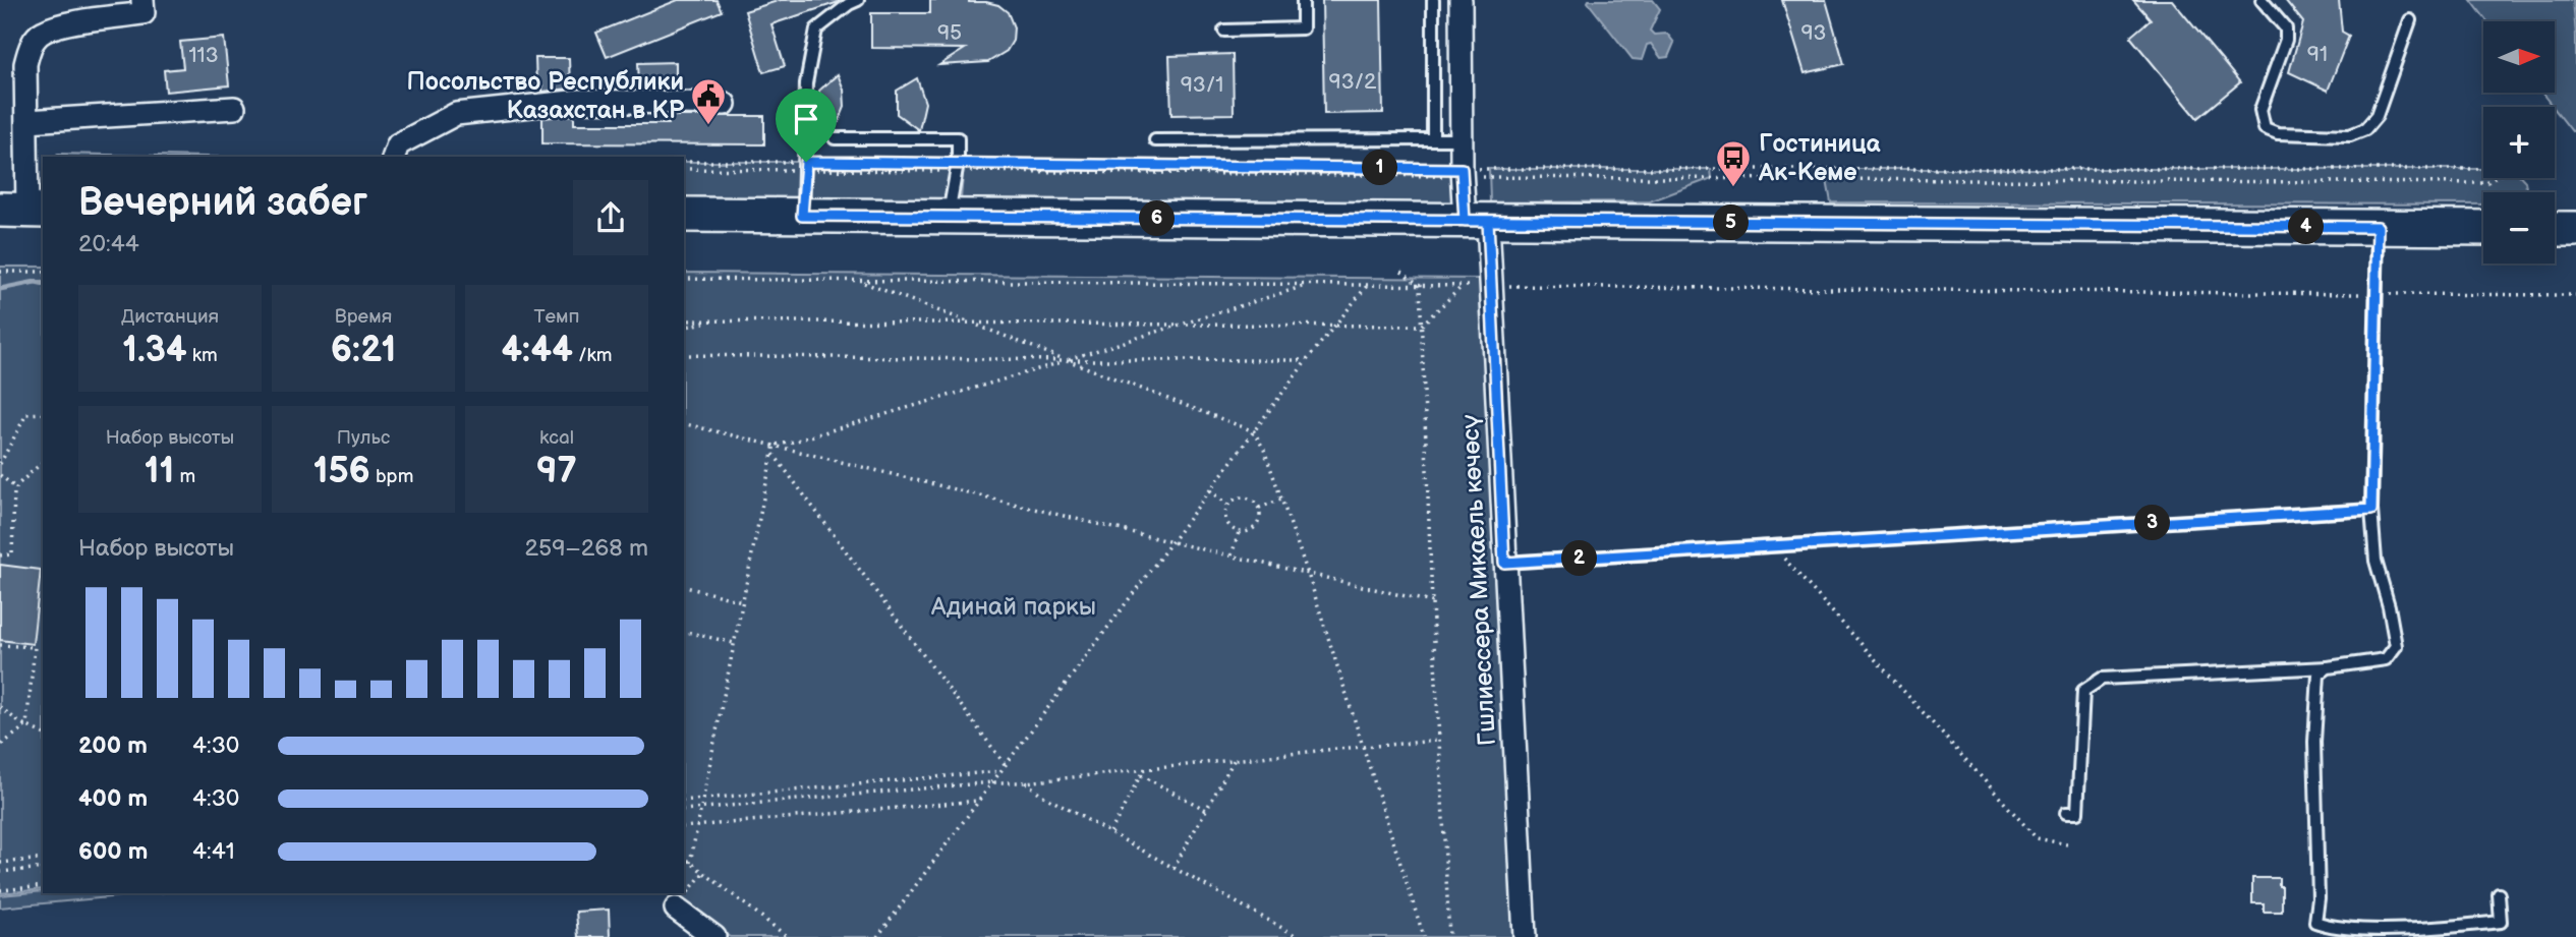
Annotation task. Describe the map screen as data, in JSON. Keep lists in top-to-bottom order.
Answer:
{
  "streets": {
    "street": ["Гшлиессера Микаель көчөсү"]
  },
  "parks": ["Адинай паркы"],
  "places": {
    "public building": ["Посольство Республики Казахстан в КР"],
    "bus stop": ["Гостиница Ак-Кеме"]
  },
  "house_numbers": [
    "95",
    "93",
    "91",
    "113",
    "93/2",
    "93/1"
  ],
  "north": "right",
  "page": {
    "map_buttons": ["+", "−"],
    "pins": [
      "1",
      "6",
      "5",
      "4",
      "3",
      "2"
    ],
    "heading": ["Вечерний забег", "20:44"],
    "stats": [
      ["Дистанция", "1.34 km"],
      ["Время", "6:21"],
      ["Темп", "4:44 /km"],
      ["Набор высоты", "11 m"],
      ["Пульс", "156 bpm"],
      ["kcal", "97"]
    ],
    "chart": ["Набор высоты", "259–268 m"],
    "list": [
      {
        "name": "200 m",
        "note": "4:30"
      },
      {
        "name": "400 m",
        "note": "4:30"
      },
      {
        "name": "600 m",
        "note": "4:41"
      }
    ]
  }
}
